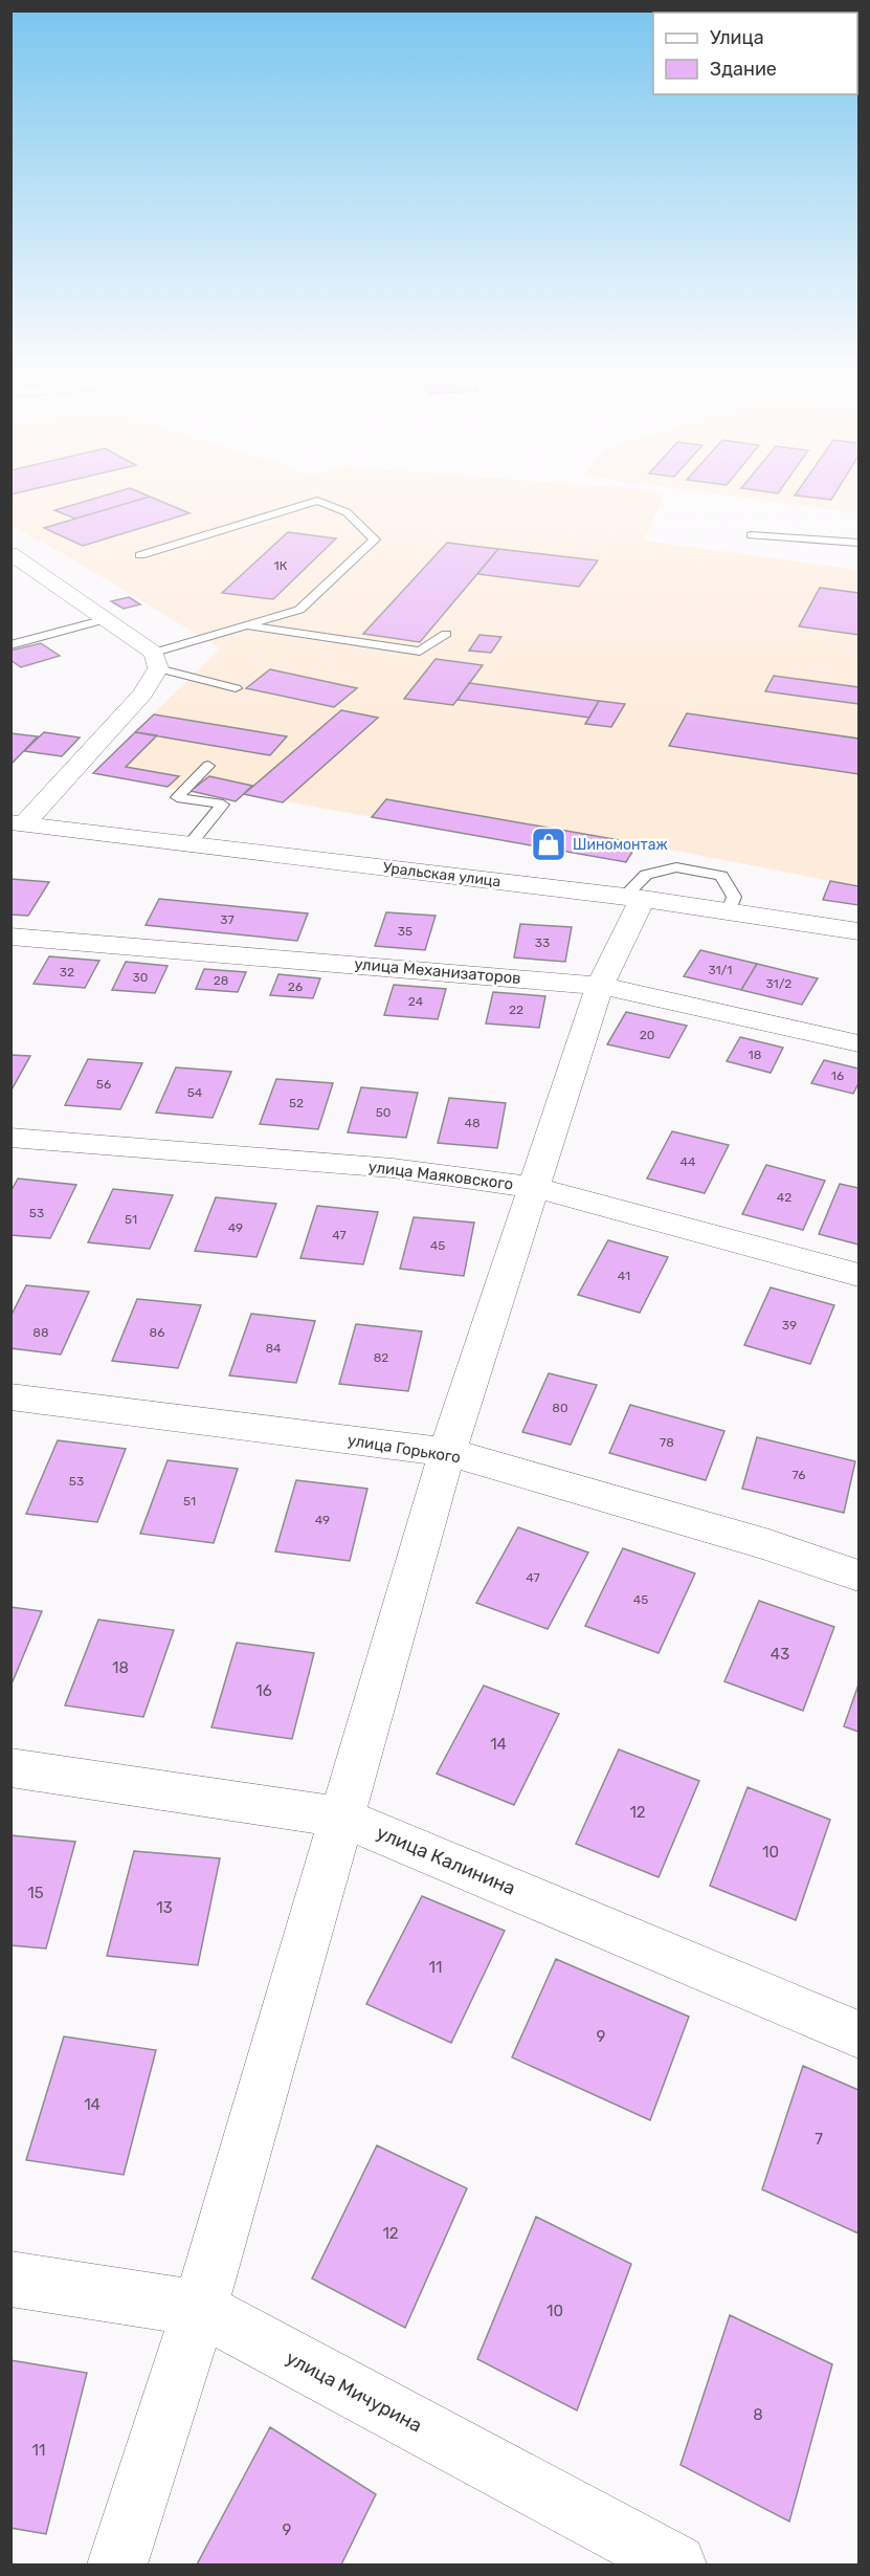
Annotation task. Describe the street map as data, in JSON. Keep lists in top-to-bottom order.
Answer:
{
  "streets": {
    "street": [
      "Уральская улица",
      "улица Механизаторов",
      "улица Маяковского",
      "улица Горького",
      "улица Калинина",
      "улица Мичурина"
    ]
  },
  "places": {
    "shop": ["Шиномонтаж"]
  },
  "house_numbers": [
    "1К",
    "37",
    "35",
    "33",
    "31/1",
    "32",
    "30",
    "28",
    "31/2",
    "26",
    "24",
    "22",
    "20",
    "18",
    "16",
    "56",
    "54",
    "52",
    "50",
    "48",
    "44",
    "42",
    "53",
    "51",
    "49",
    "47",
    "45",
    "41",
    "39",
    "88",
    "86",
    "84",
    "82",
    "80",
    "78",
    "76",
    "53",
    "51",
    "49",
    "47",
    "45",
    "43",
    "18",
    "16",
    "14",
    "12",
    "10",
    "15",
    "13",
    "11",
    "9",
    "14",
    "7",
    "12",
    "10",
    "8",
    "11",
    "9"
  ],
  "legend": ["Улица", "Здание"]
}
